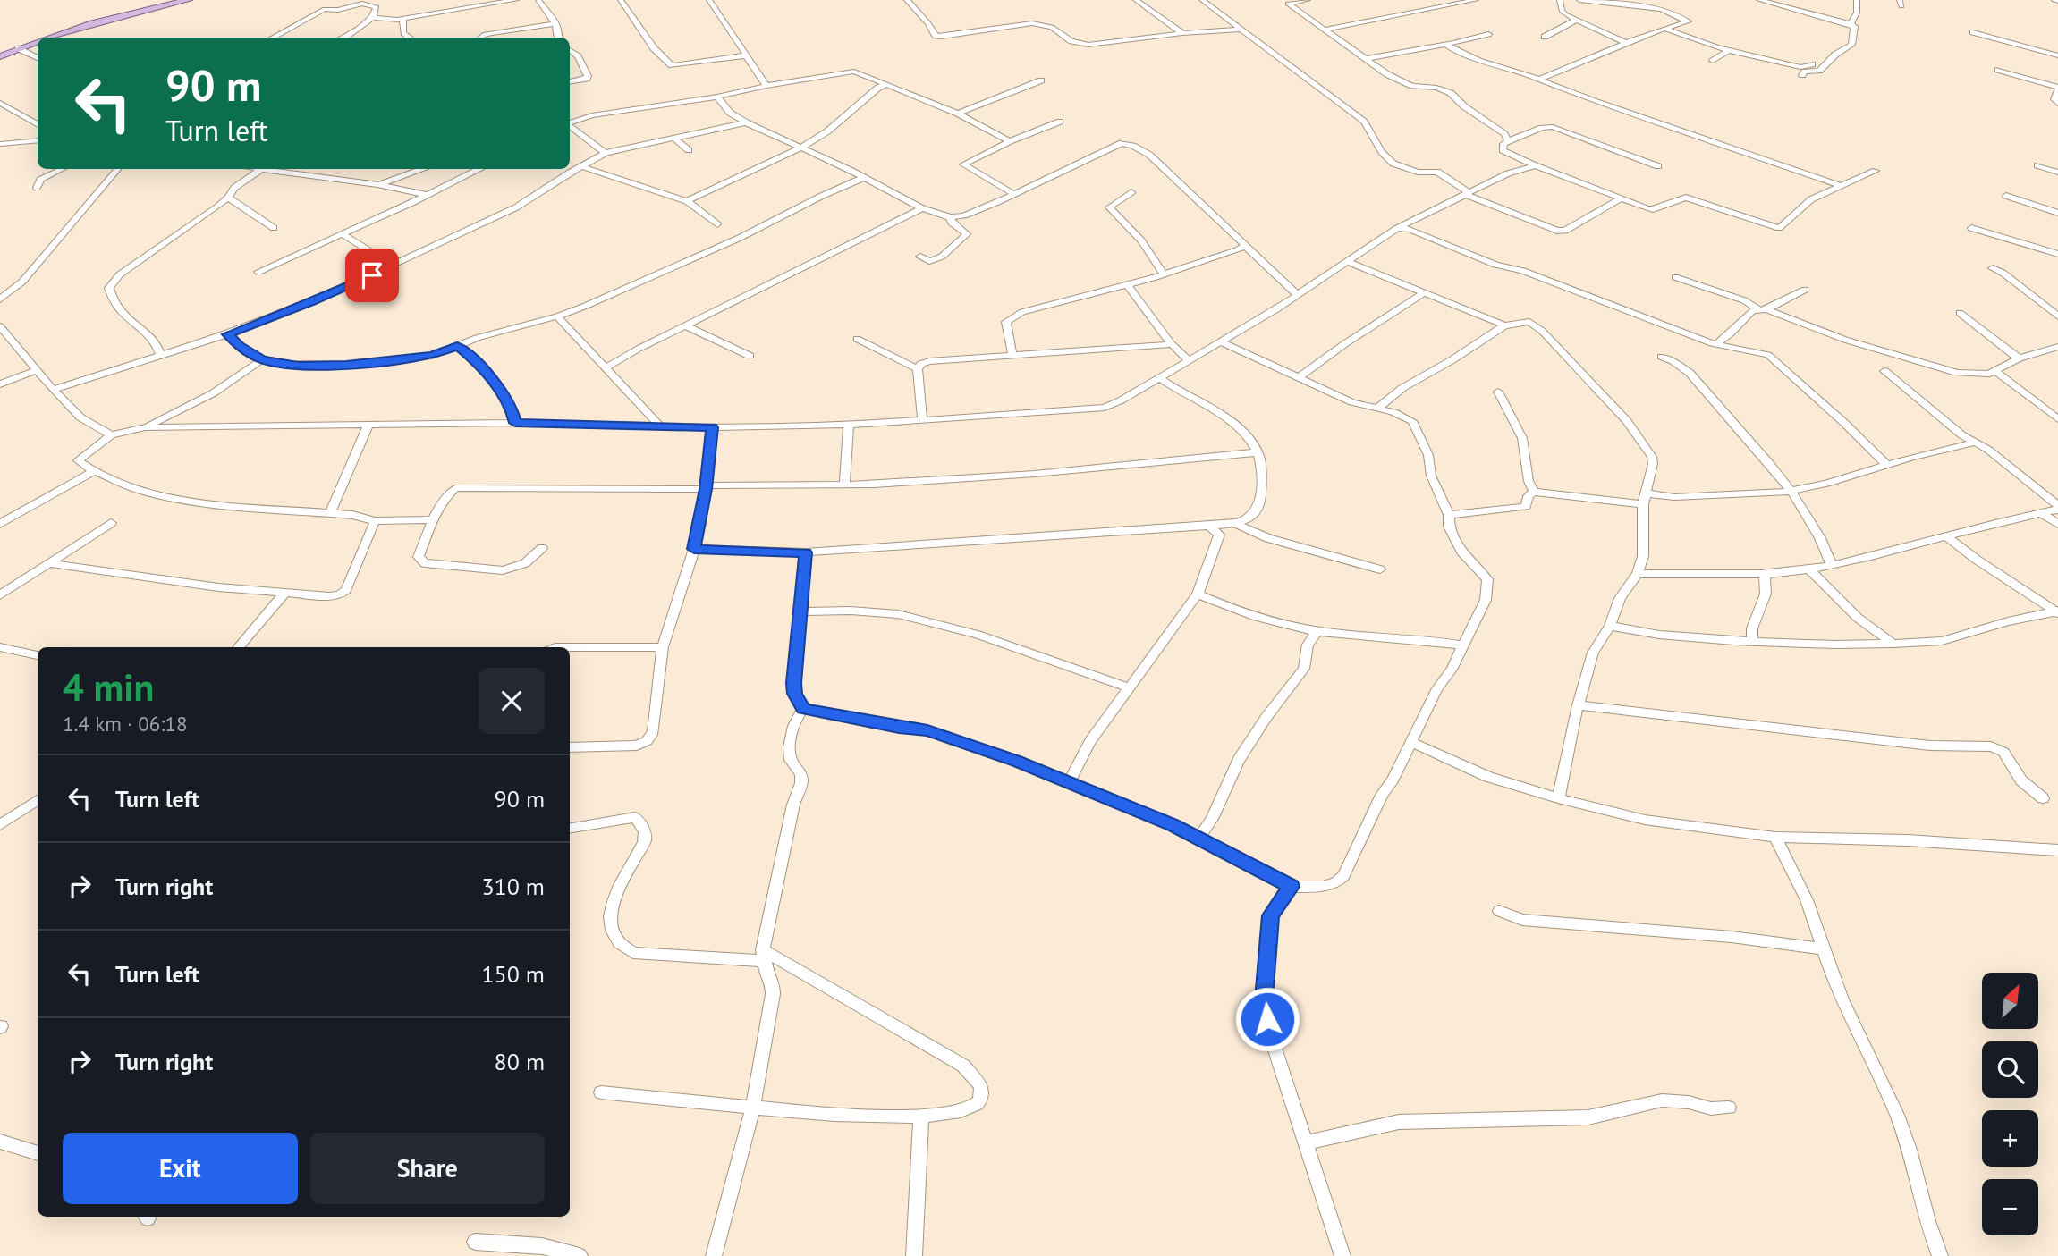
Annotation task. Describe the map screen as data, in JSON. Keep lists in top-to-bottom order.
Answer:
{
  "north": "top right",
  "page": {
    "turn": ["90 m", "Turn left"],
    "heading": ["4 min", "1.4 km · 06:18"],
    "list": [
      {
        "name": "Turn left",
        "value": "90 m"
      },
      {
        "name": "Turn right",
        "value": "310 m"
      },
      {
        "name": "Turn left",
        "value": "150 m"
      },
      {
        "name": "Turn right",
        "value": "80 m"
      }
    ],
    "map_buttons": ["+", "−"],
    "buttons": ["Exit", "Share"]
  }
}
